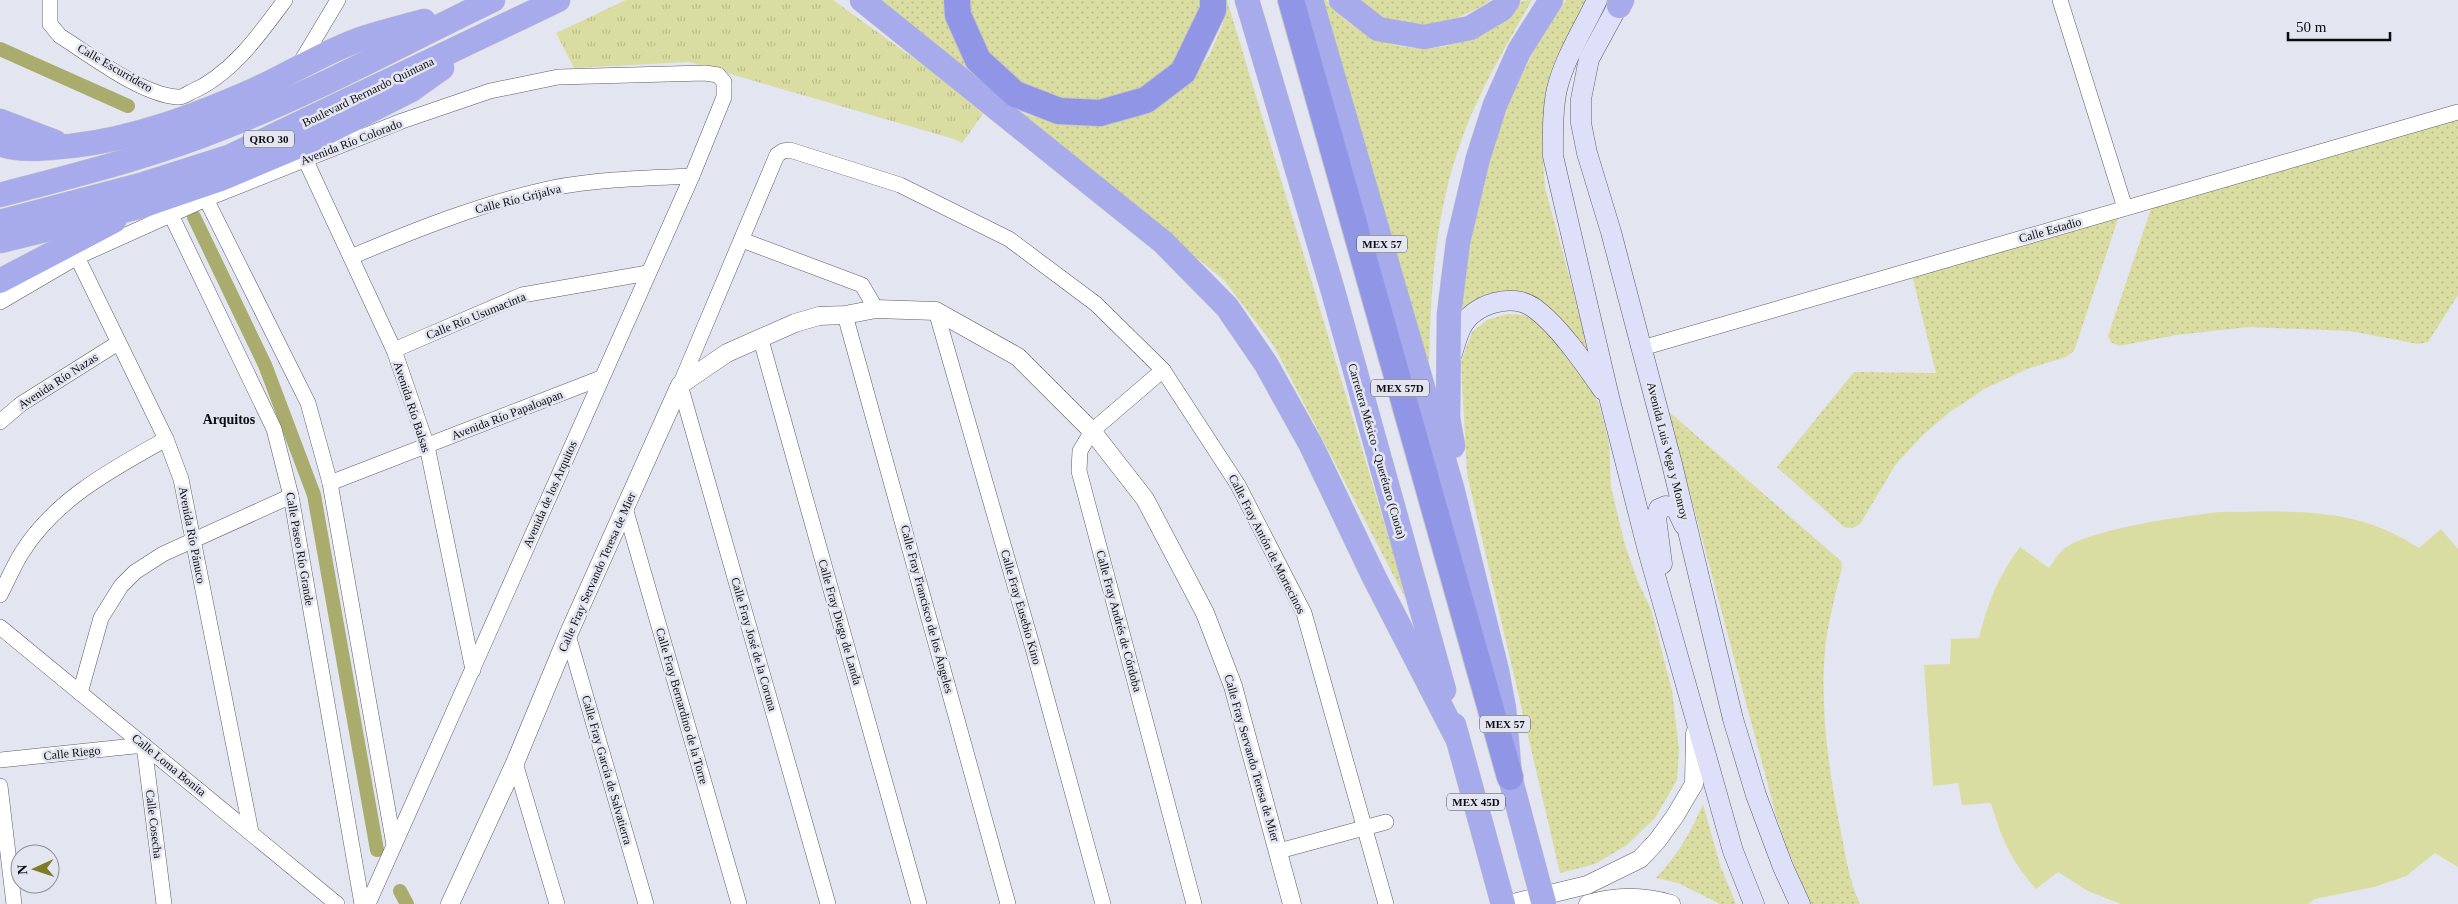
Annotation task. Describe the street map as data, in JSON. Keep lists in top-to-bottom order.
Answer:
{
  "streets": {
    "highway": [
      "Boulevard Bernardo Quintana",
      "QRO 30",
      "MEX 57",
      "MEX 57D",
      "Carretera México - Querétaro (Cuota)",
      "MEX 45D"
    ],
    "main road": ["Avenida Luis Vega y Monroy"],
    "street": [
      "Calle Escurridero",
      "Avenida Río Colorado",
      "Calle Río Grijalva",
      "Calle Estadio",
      "Calle Río Usumacinta",
      "Avenida Río Nazas",
      "Avenida Río Balsas",
      "Avenida Río Papaloapan",
      "Avenida de los Arquitos",
      "Avenida Río Pánuco",
      "Calle Fray Antón de Mortecinos",
      "Calle Paseo Río Grande",
      "Calle Fray Servando Teresa de Mier",
      "Calle Fray Eusebio Kino",
      "Calle Fray Francisco de los Ángeles",
      "Calle Fray Andrés de Córdoba",
      "Calle Fray Diego de Landa",
      "Calle Fray José de la Coruna",
      "Calle Fray Bernardino de la Torre",
      "Calle Riego",
      "Calle Loma Bonita",
      "Calle Fray García de Salvatierra",
      "Calle Cosecha"
    ]
  },
  "crossings": [
    ["Avenida Río Colorado", "Avenida Río Balsas"],
    ["Avenida Río Colorado", "Avenida de los Arquitos"],
    ["Avenida Río Colorado", "Avenida Río Pánuco"],
    ["Avenida Río Colorado", "Calle Paseo Río Grande"],
    ["Calle Río Grijalva", "Avenida Río Balsas"],
    ["Calle Río Grijalva", "Avenida de los Arquitos"],
    ["Calle Estadio", "Avenida Luis Vega y Monroy"],
    ["MEX 57", "MEX 57D"],
    ["MEX 57", "MEX 45D"],
    ["Calle Río Usumacinta", "Avenida Río Balsas"],
    ["Calle Río Usumacinta", "Avenida de los Arquitos"],
    ["Avenida Río Nazas", "Avenida Río Pánuco"],
    ["MEX 57D", "MEX 45D"],
    ["Avenida Río Balsas", "Avenida Río Papaloapan"],
    ["Avenida Río Balsas", "Avenida de los Arquitos"],
    ["Avenida Río Papaloapan", "Avenida de los Arquitos"],
    ["Avenida Río Pánuco", "Calle Loma Bonita"],
    ["Calle Fray Antón de Mortecinos", "Calle Fray Servando Teresa de Mier"],
    ["Calle Fray Antón de Mortecinos", "Calle Fray Andrés de Córdoba"],
    ["Calle Fray Servando Teresa de Mier", "Calle Fray Eusebio Kino"],
    ["Calle Fray Servando Teresa de Mier", "Calle Fray Francisco de los Ángeles"],
    ["Calle Fray Servando Teresa de Mier", "Calle Fray Andrés de Córdoba"],
    ["Calle Fray Servando Teresa de Mier", "Calle Fray Diego de Landa"],
    ["Calle Fray Servando Teresa de Mier", "Calle Fray José de la Coruna"],
    ["Calle Fray Servando Teresa de Mier", "Calle Fray Bernardino de la Torre"],
    ["Calle Fray Servando Teresa de Mier", "Calle Fray García de Salvatierra"],
    ["Calle Riego", "Calle Loma Bonita"],
    ["Calle Riego", "Calle Cosecha"],
    ["Calle Loma Bonita", "Calle Cosecha"]
  ],
  "districts": ["Arquitos"],
  "scale_bar": "50 m",
  "north": "left"
}
